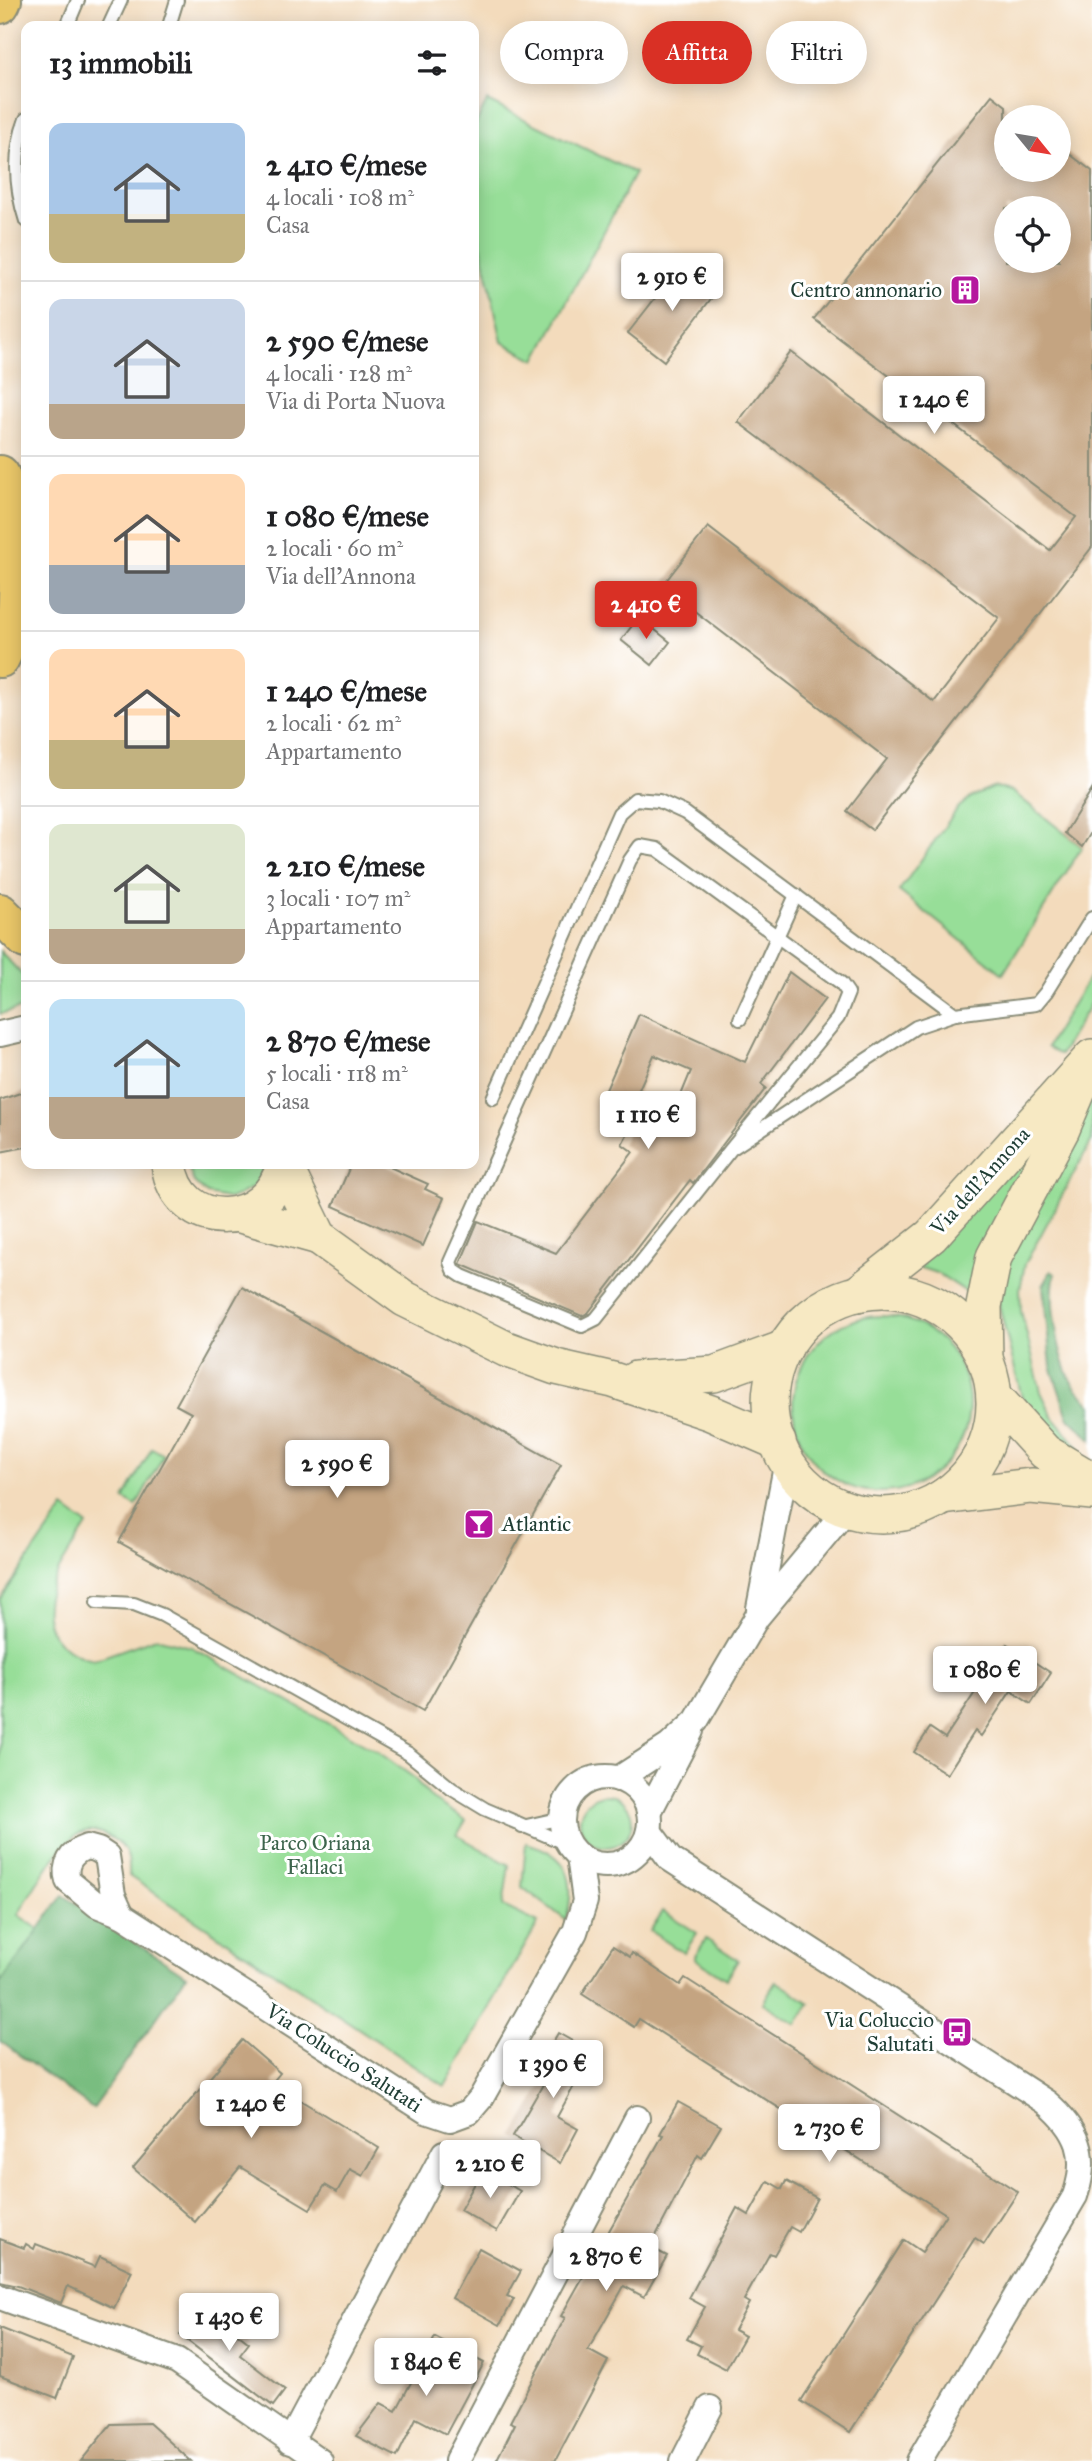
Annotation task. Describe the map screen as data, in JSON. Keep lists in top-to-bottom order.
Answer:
{
  "streets": {
    "street": ["Via dell'Annona", "Via Coluccio Salutati"]
  },
  "parks": ["Parco Oriana Fallaci"],
  "places": {
    "building": ["Centro annonario"],
    "bar": ["Atlantic"],
    "bus stop": ["Via Coluccio Salutati"]
  },
  "north": "bottom right",
  "page": {
    "chip": ["Compra", "Affitta", "Filtri"],
    "heading": "13 immobili",
    "list": [
      {
        "name": "2 410 €/mese",
        "note": "4 locali · 108 m² · Casa"
      },
      {
        "name": "2 590 €/mese",
        "note": "4 locali · 128 m² · Via di Porta Nuova"
      },
      {
        "name": "1 080 €/mese",
        "note": "2 locali · 60 m² · Via dell'Annona"
      },
      {
        "name": "1 240 €/mese",
        "note": "2 locali · 62 m² · Appartamento"
      },
      {
        "name": "2 210 €/mese",
        "note": "3 locali · 107 m² · Appartamento"
      },
      {
        "name": "2 870 €/mese",
        "note": "5 locali · 118 m² · Casa"
      }
    ],
    "price": [
      "2 910 €",
      "1 240 €",
      "2 410 €",
      "1 110 €",
      "2 590 €",
      "1 080 €",
      "1 390 €",
      "1 240 €",
      "2 730 €",
      "2 210 €",
      "2 870 €",
      "1 430 €",
      "1 840 €"
    ]
  }
}
